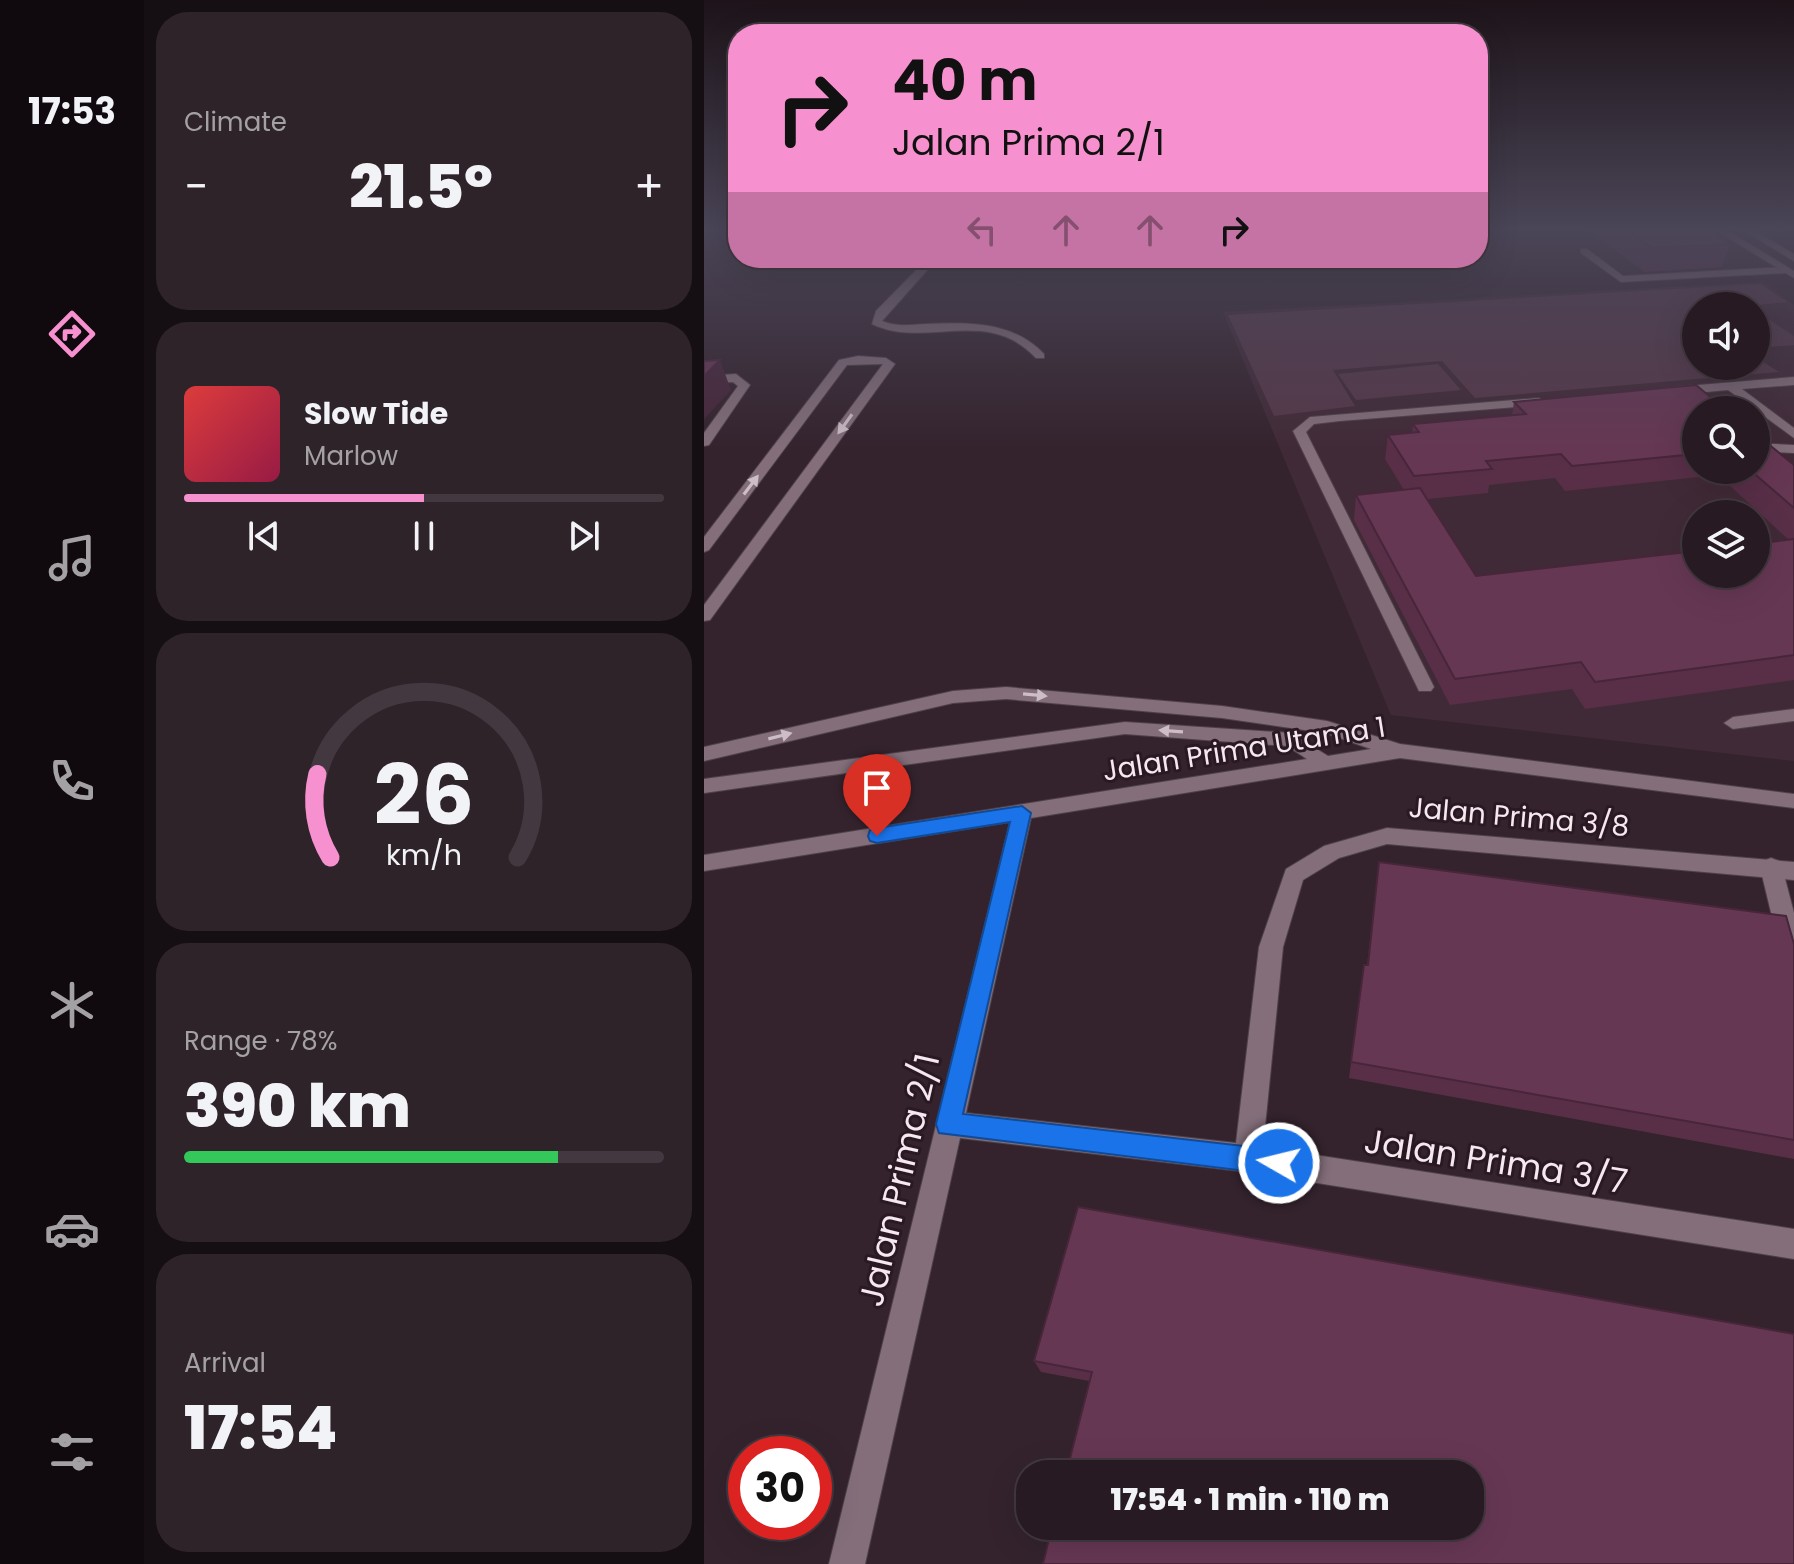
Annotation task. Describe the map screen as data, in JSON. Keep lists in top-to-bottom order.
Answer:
{
  "streets": {
    "street": [
      "Jalan Prima Utama 1",
      "Jalan Prima 3/8",
      "Jalan Prima 3/7",
      "Jalan Prima 2/1"
    ]
  },
  "crossings": [
    ["Jalan Prima Utama 1", "Jalan Prima 2/1"],
    ["Jalan Prima 3/8", "Jalan Prima 3/7"],
    ["Jalan Prima 3/7", "Jalan Prima 2/1"]
  ],
  "page": {
    "tabs": "17:53",
    "tile": [
      "Climate",
      ["Range · 78%", "390 km"],
      ["Arrival", "17:54"]
    ],
    "turn": ["40 m", "Jalan Prima 2/1"],
    "heat": ["−", "21.5°", "+"],
    "song": ["Slow Tide", "Marlow"],
    "limit": "30",
    "trip": "17:54 · 1 min · 110 m",
    "gauge": ["26", "km/h"]
  }
}
